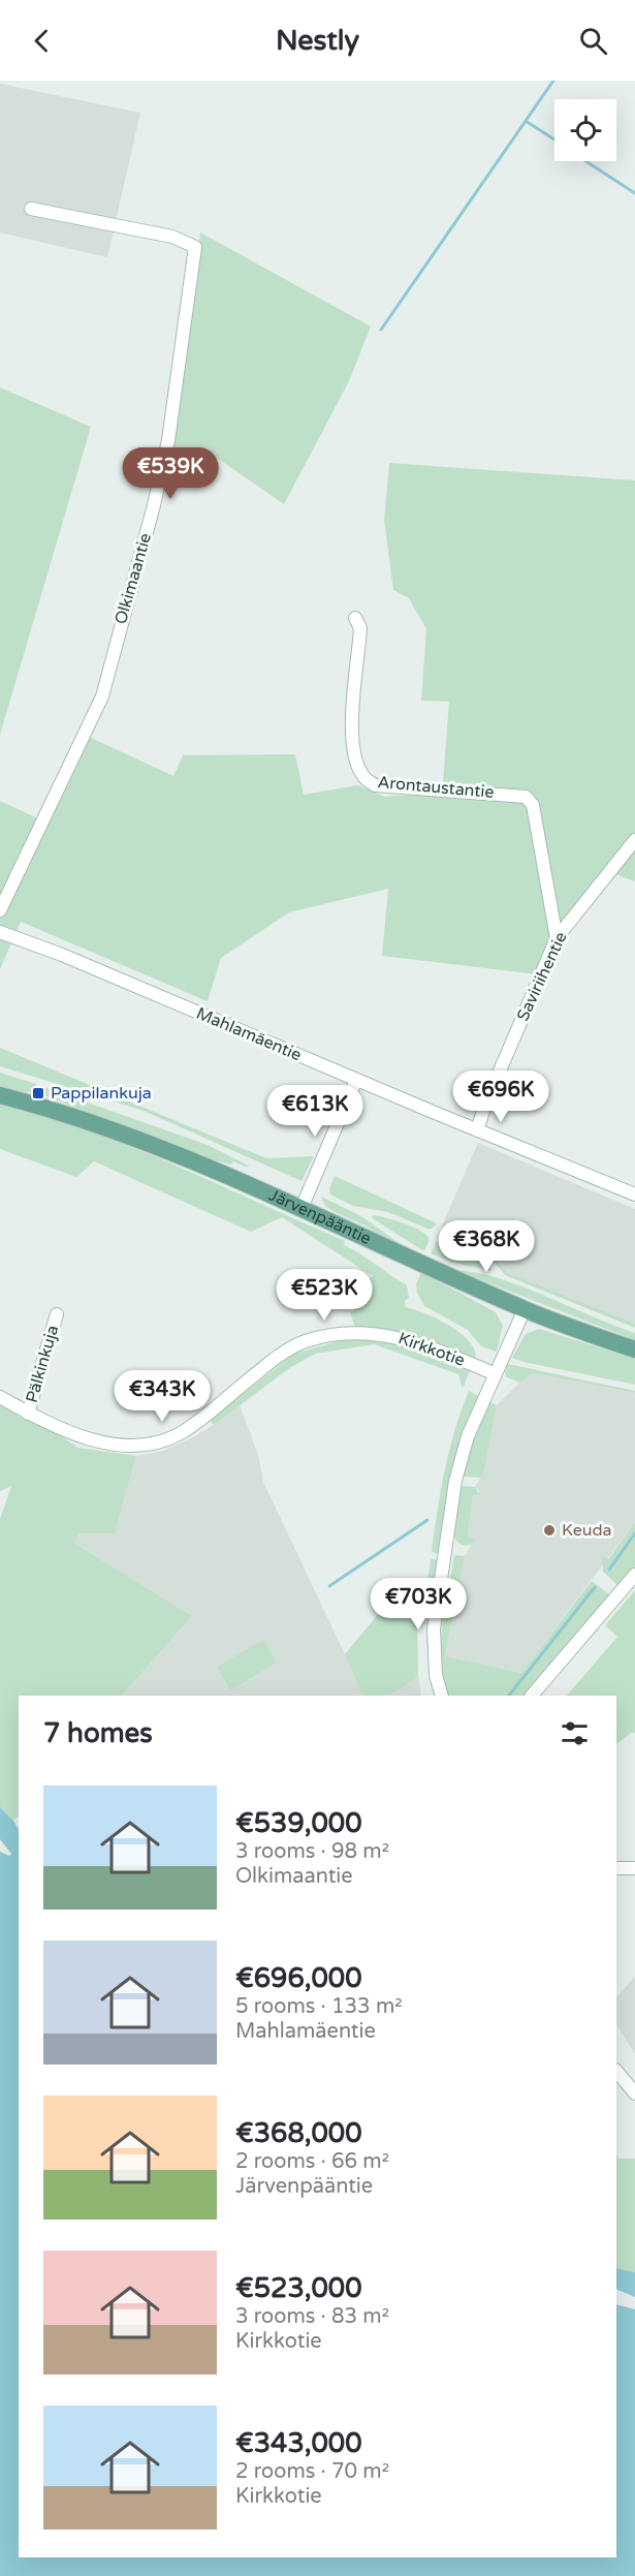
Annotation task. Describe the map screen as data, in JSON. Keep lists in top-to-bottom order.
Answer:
{
  "streets": {
    "main road": ["Järvenpääntie"],
    "street": [
      "Olkimaantie",
      "Arontaustantie",
      "Saviriihentie",
      "Mahlamäentie",
      "Kirkkotie",
      "Pälkinkuja"
    ]
  },
  "crossings": [
    ["Arontaustantie", "Saviriihentie"],
    ["Saviriihentie", "Mahlamäentie"],
    ["Kirkkotie", "Pälkinkuja"]
  ],
  "places": {
    "transit": ["Pappilankuja"],
    "other": ["Keuda"]
  },
  "page": {
    "header": "Nestly",
    "price": [
      "€539K",
      "€696K",
      "€613K",
      "€368K",
      "€523K",
      "€343K",
      "€703K"
    ],
    "heading": "7 homes",
    "list": [
      {
        "name": "€539,000",
        "note": "3 rooms · 98 m² · Olkimaantie"
      },
      {
        "name": "€696,000",
        "note": "5 rooms · 133 m² · Mahlamäentie"
      },
      {
        "name": "€368,000",
        "note": "2 rooms · 66 m² · Järvenpääntie"
      },
      {
        "name": "€523,000",
        "note": "3 rooms · 83 m² · Kirkkotie"
      },
      {
        "name": "€343,000",
        "note": "2 rooms · 70 m² · Kirkkotie"
      }
    ]
  }
}
